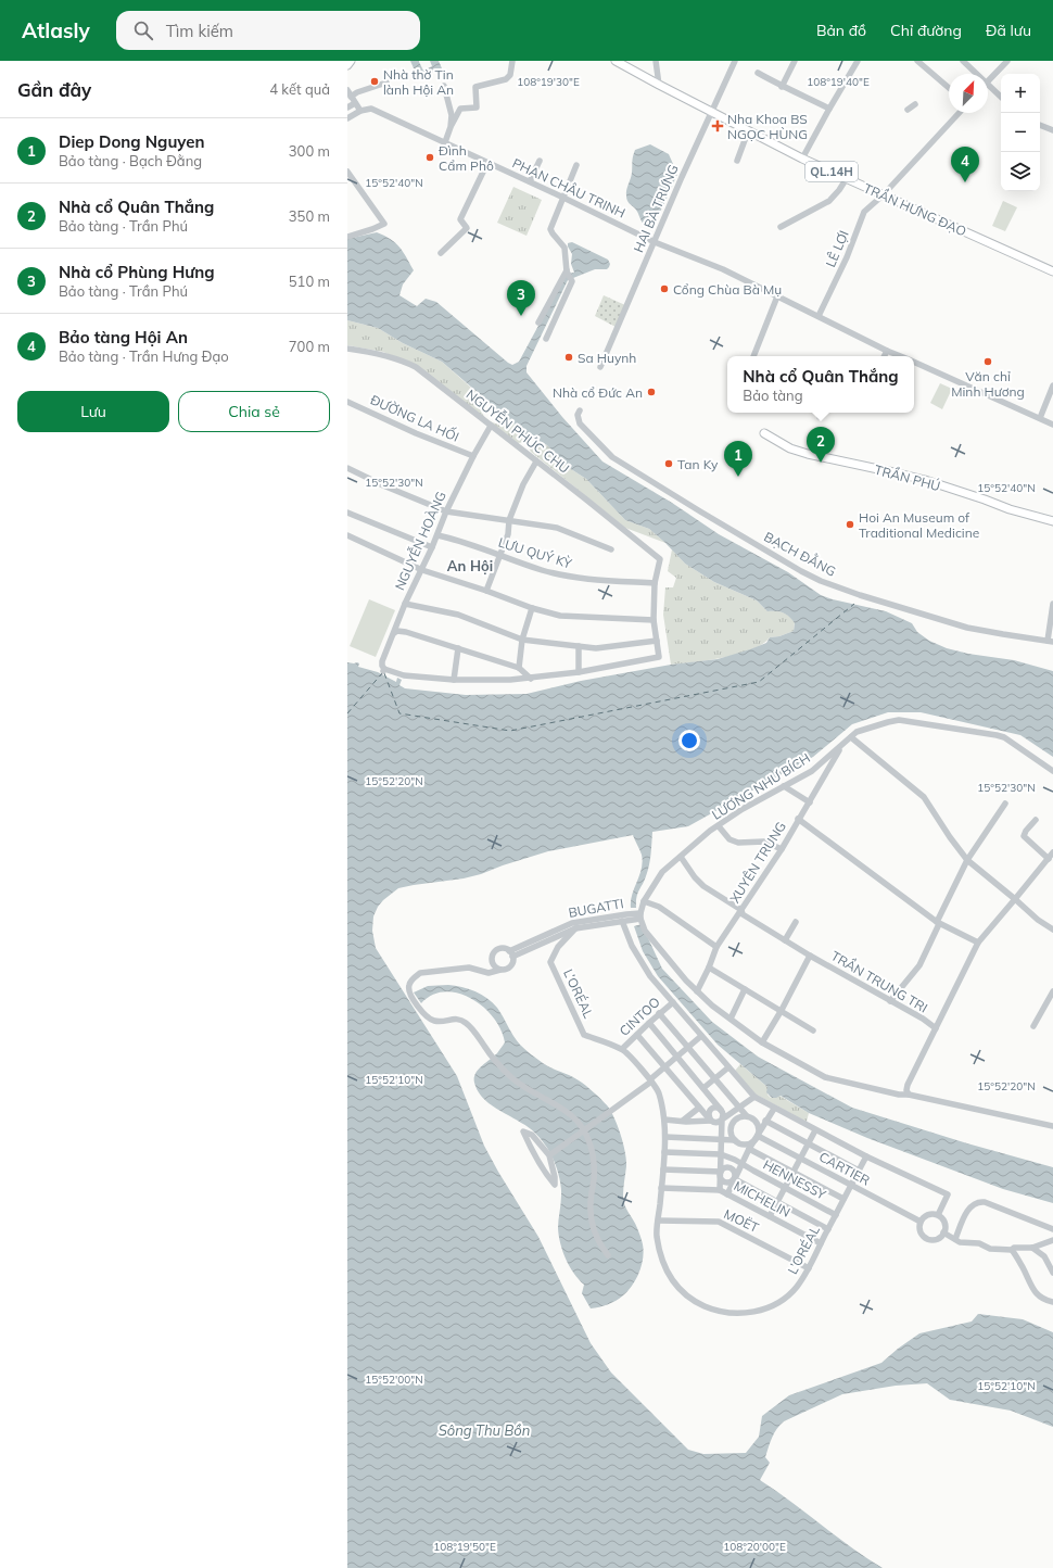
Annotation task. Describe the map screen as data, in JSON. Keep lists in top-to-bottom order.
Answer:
{
  "streets": {
    "main road": ["QL.14H", "TRẦN HƯNG ĐẠO", "TRẦN PHÚ"],
    "street": [
      "PHAN CHÂU TRINH",
      "HAI BÀ TRƯNG",
      "LÊ LỢI",
      "ĐƯỜNG LA HỐI",
      "NGUYỄN PHÚC CHU",
      "NGUYỄN HOÀNG",
      "LƯU QUÝ KỲ",
      "BẠCH ĐẰNG",
      "LƯƠNG NHƯ BÍCH",
      "XUYÊN TRUNG",
      "BUGATTI",
      "TRẦN TRUNG TRI",
      "L’ORÉAL",
      "CINTOO",
      "CARTIER",
      "HENNESSY",
      "MICHELIN",
      "MOËT"
    ]
  },
  "crossings": [
    ["PHAN CHÂU TRINH", "HAI BÀ TRƯNG"],
    ["PHAN CHÂU TRINH", "LÊ LỢI"],
    ["HAI BÀ TRƯNG", "TRẦN HƯNG ĐẠO"],
    ["TRẦN HƯNG ĐẠO", "LÊ LỢI"],
    ["ĐƯỜNG LA HỐI", "NGUYỄN HOÀNG"],
    ["NGUYỄN PHÚC CHU", "NGUYỄN HOÀNG"],
    ["NGUYỄN PHÚC CHU", "LƯU QUÝ KỲ"],
    ["NGUYỄN HOÀNG", "LƯU QUÝ KỲ"],
    ["LƯƠNG NHƯ BÍCH", "XUYÊN TRUNG"],
    ["LƯƠNG NHƯ BÍCH", "BUGATTI"],
    ["LƯƠNG NHƯ BÍCH", "TRẦN TRUNG TRI"],
    ["XUYÊN TRUNG", "TRẦN TRUNG TRI"],
    ["L’ORÉAL", "CINTOO"],
    ["L’ORÉAL", "CARTIER"],
    ["L’ORÉAL", "HENNESSY"],
    ["L’ORÉAL", "MICHELIN"],
    ["L’ORÉAL", "MOËT"]
  ],
  "districts": ["An Hội"],
  "water": ["Sông Thu Bồn"],
  "places": {
    "other": [
      "Nhà thờ Tin lành Hội An",
      "Đình Cẩm Phô",
      "Cổng Chùa Bà Mụ",
      "Sa Huynh",
      "Văn chỉ Minh Hương",
      "Nhà cổ Đức An",
      "Tan Ky",
      "Hoi An Museum of Traditional Medicine"
    ],
    "health": ["Nha Khoa BS NGỌC HÙNG"]
  },
  "north": "top right",
  "page": {
    "header": "Atlasly",
    "search": "Tìm kiếm",
    "nav": ["Bản đồ", "Chỉ đường", "Đã lưu"],
    "heading": ["Gần đây", "4 kết quả"],
    "map_buttons": ["+", "−"],
    "list": [
      {
        "mark": "1",
        "name": "Diep Dong Nguyen",
        "note": "Bảo tàng · Bạch Đằng",
        "value": "300 m"
      },
      {
        "mark": "2",
        "name": "Nhà cổ Quân Thắng",
        "note": "Bảo tàng · Trần Phú",
        "value": "350 m"
      },
      {
        "mark": "3",
        "name": "Nhà cổ Phùng Hưng",
        "note": "Bảo tàng · Trần Phú",
        "value": "510 m"
      },
      {
        "mark": "4",
        "name": "Bảo tàng Hội An",
        "note": "Bảo tàng · Trần Hưng Đạo",
        "value": "700 m"
      }
    ],
    "pins": [
      "4",
      "3",
      "2",
      "1"
    ],
    "popup": ["Nhà cổ Quân Thắng", "Bảo tàng"],
    "buttons": ["Lưu", "Chia sẻ"]
  },
  "coordinates": [
    "108°19'40\"E",
    "108°19'30\"E",
    "15°52'40\"N",
    "15°52'30\"N",
    "15°52'20\"N",
    "15°52'10\"N",
    "15°52'00\"N",
    "108°19'50\"E",
    "108°20'00\"E"
  ]
}
